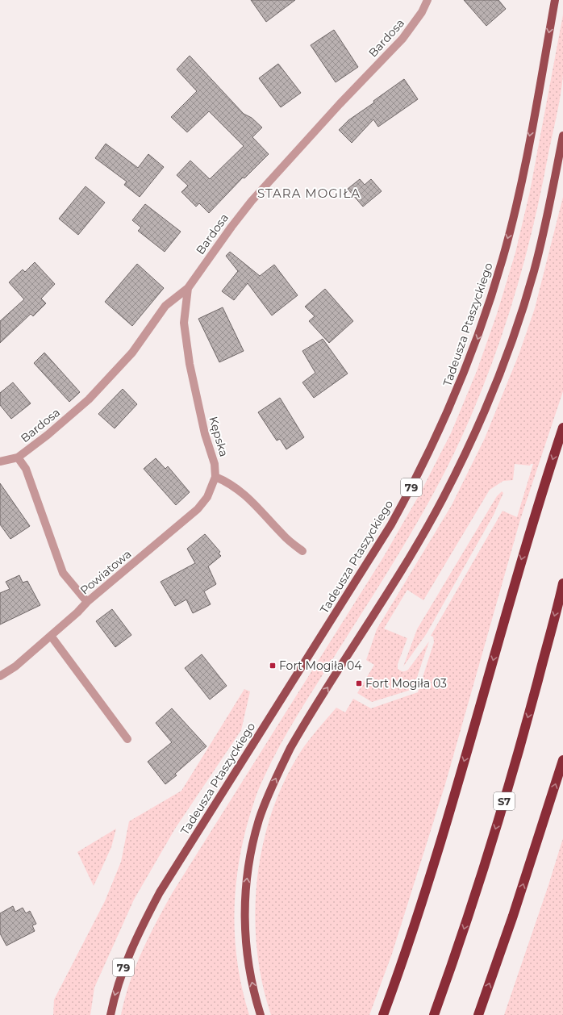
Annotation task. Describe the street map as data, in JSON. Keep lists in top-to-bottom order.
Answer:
{
  "streets": {
    "highway": ["S7"],
    "main road": ["Tadeusza Ptaszyckiego", "79"],
    "street": ["Bardosa", "Kępska", "Powiatowa"]
  },
  "crossings": [
    ["Bardosa", "Kępska"],
    ["Kępska", "Powiatowa"]
  ],
  "districts": ["STARA MOGIŁA"],
  "places": {
    "transit": ["Fort Mogiła 04", "Fort Mogiła 03"]
  }
}
